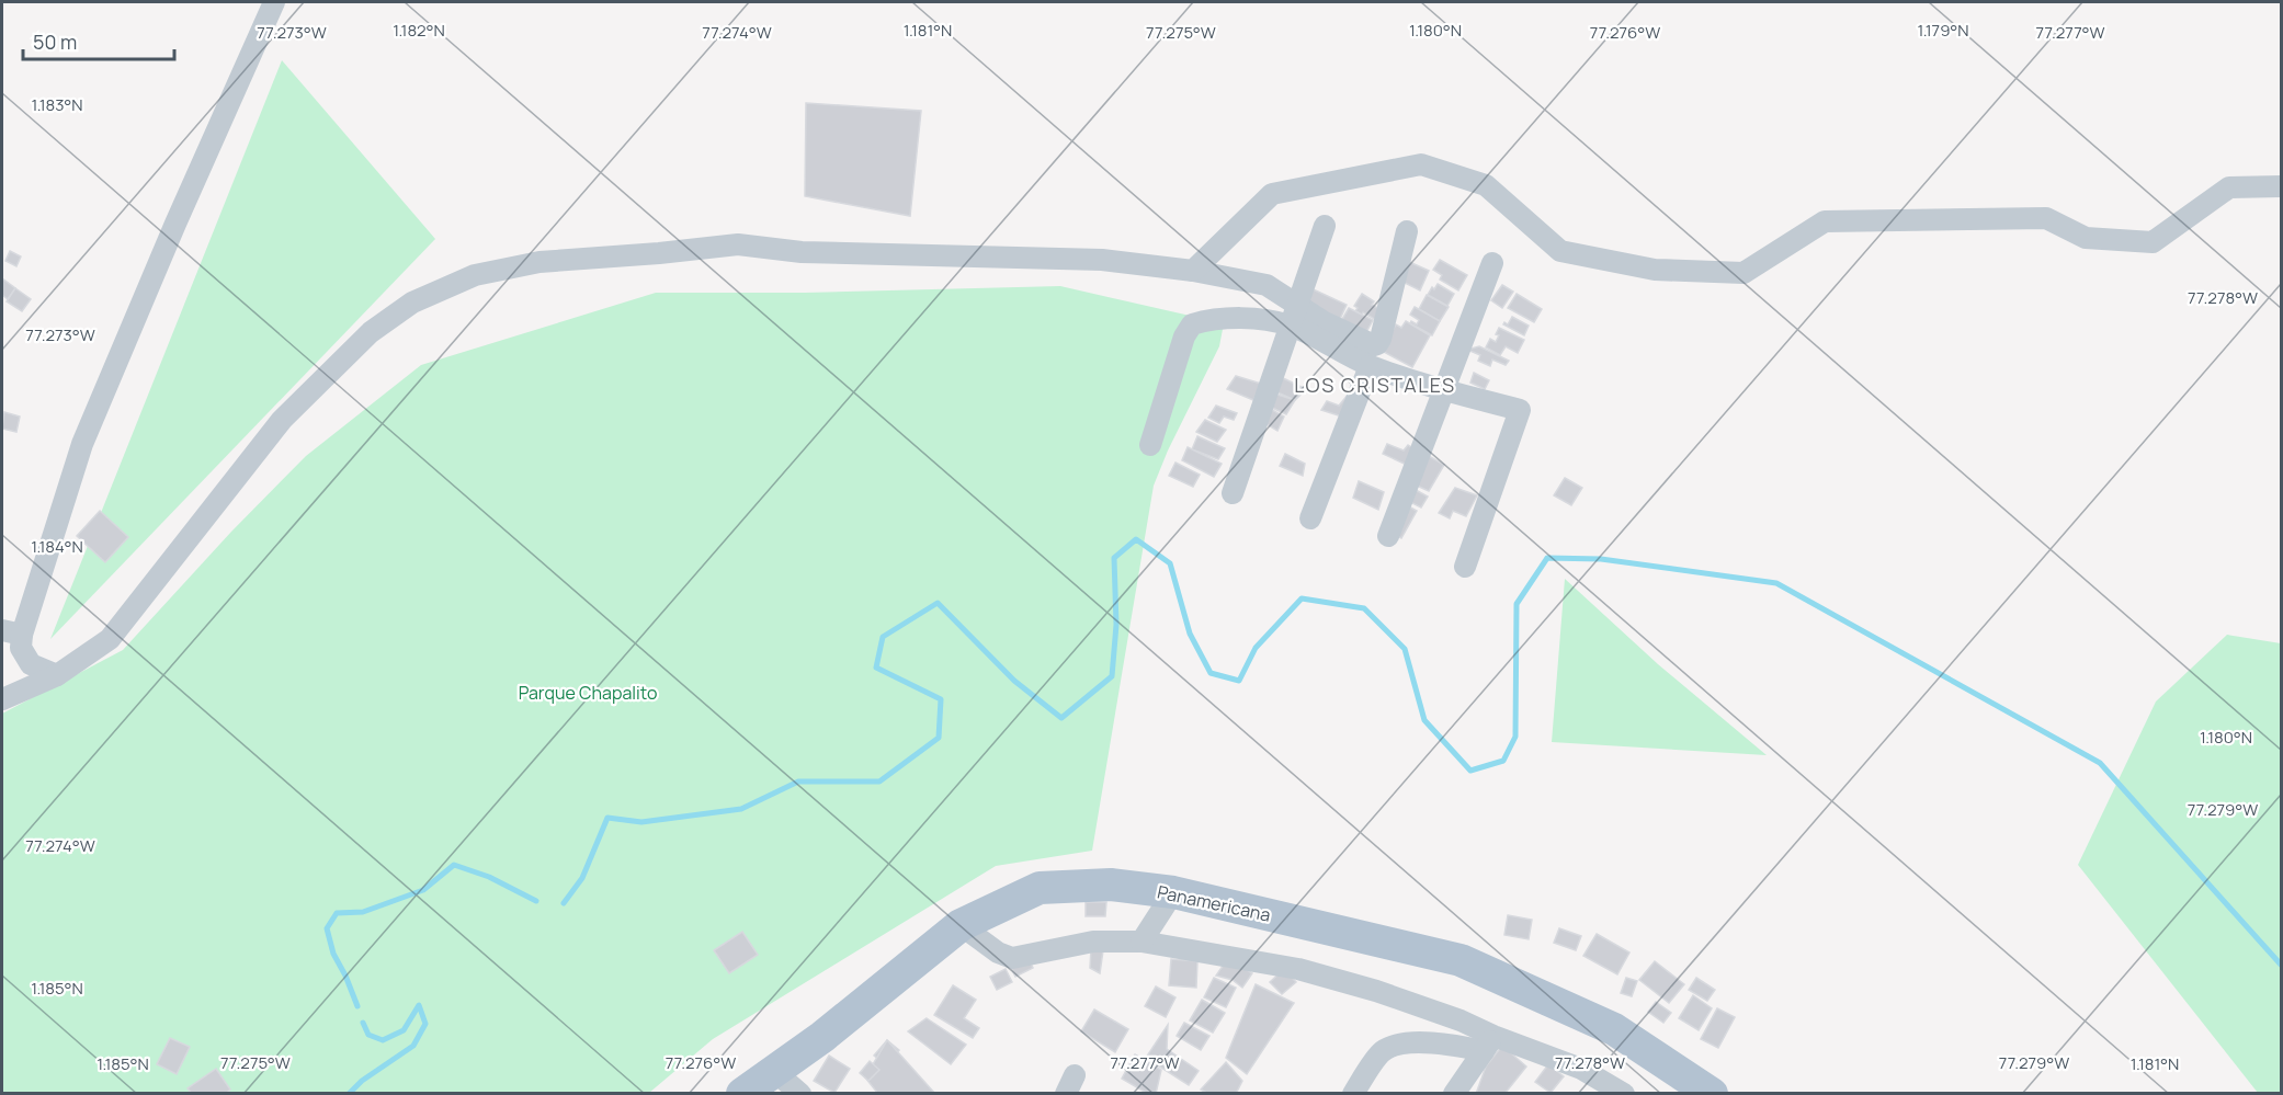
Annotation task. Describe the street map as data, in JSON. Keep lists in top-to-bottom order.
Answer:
{
  "streets": {
    "main road": ["Panamericana"]
  },
  "districts": ["LOS CRISTALES"],
  "parks": ["Parque Chapalito"],
  "scale_bar": "50 m",
  "coordinates": [
    "1.179°N",
    "1.182°N",
    "1.181°N",
    "1.180°N",
    "77.273°W",
    "77.274°W",
    "77.275°W",
    "77.276°W",
    "77.277°W",
    "1.183°N",
    "77.278°W",
    "1.184°N",
    "77.279°W",
    "1.185°N"
  ]
}
